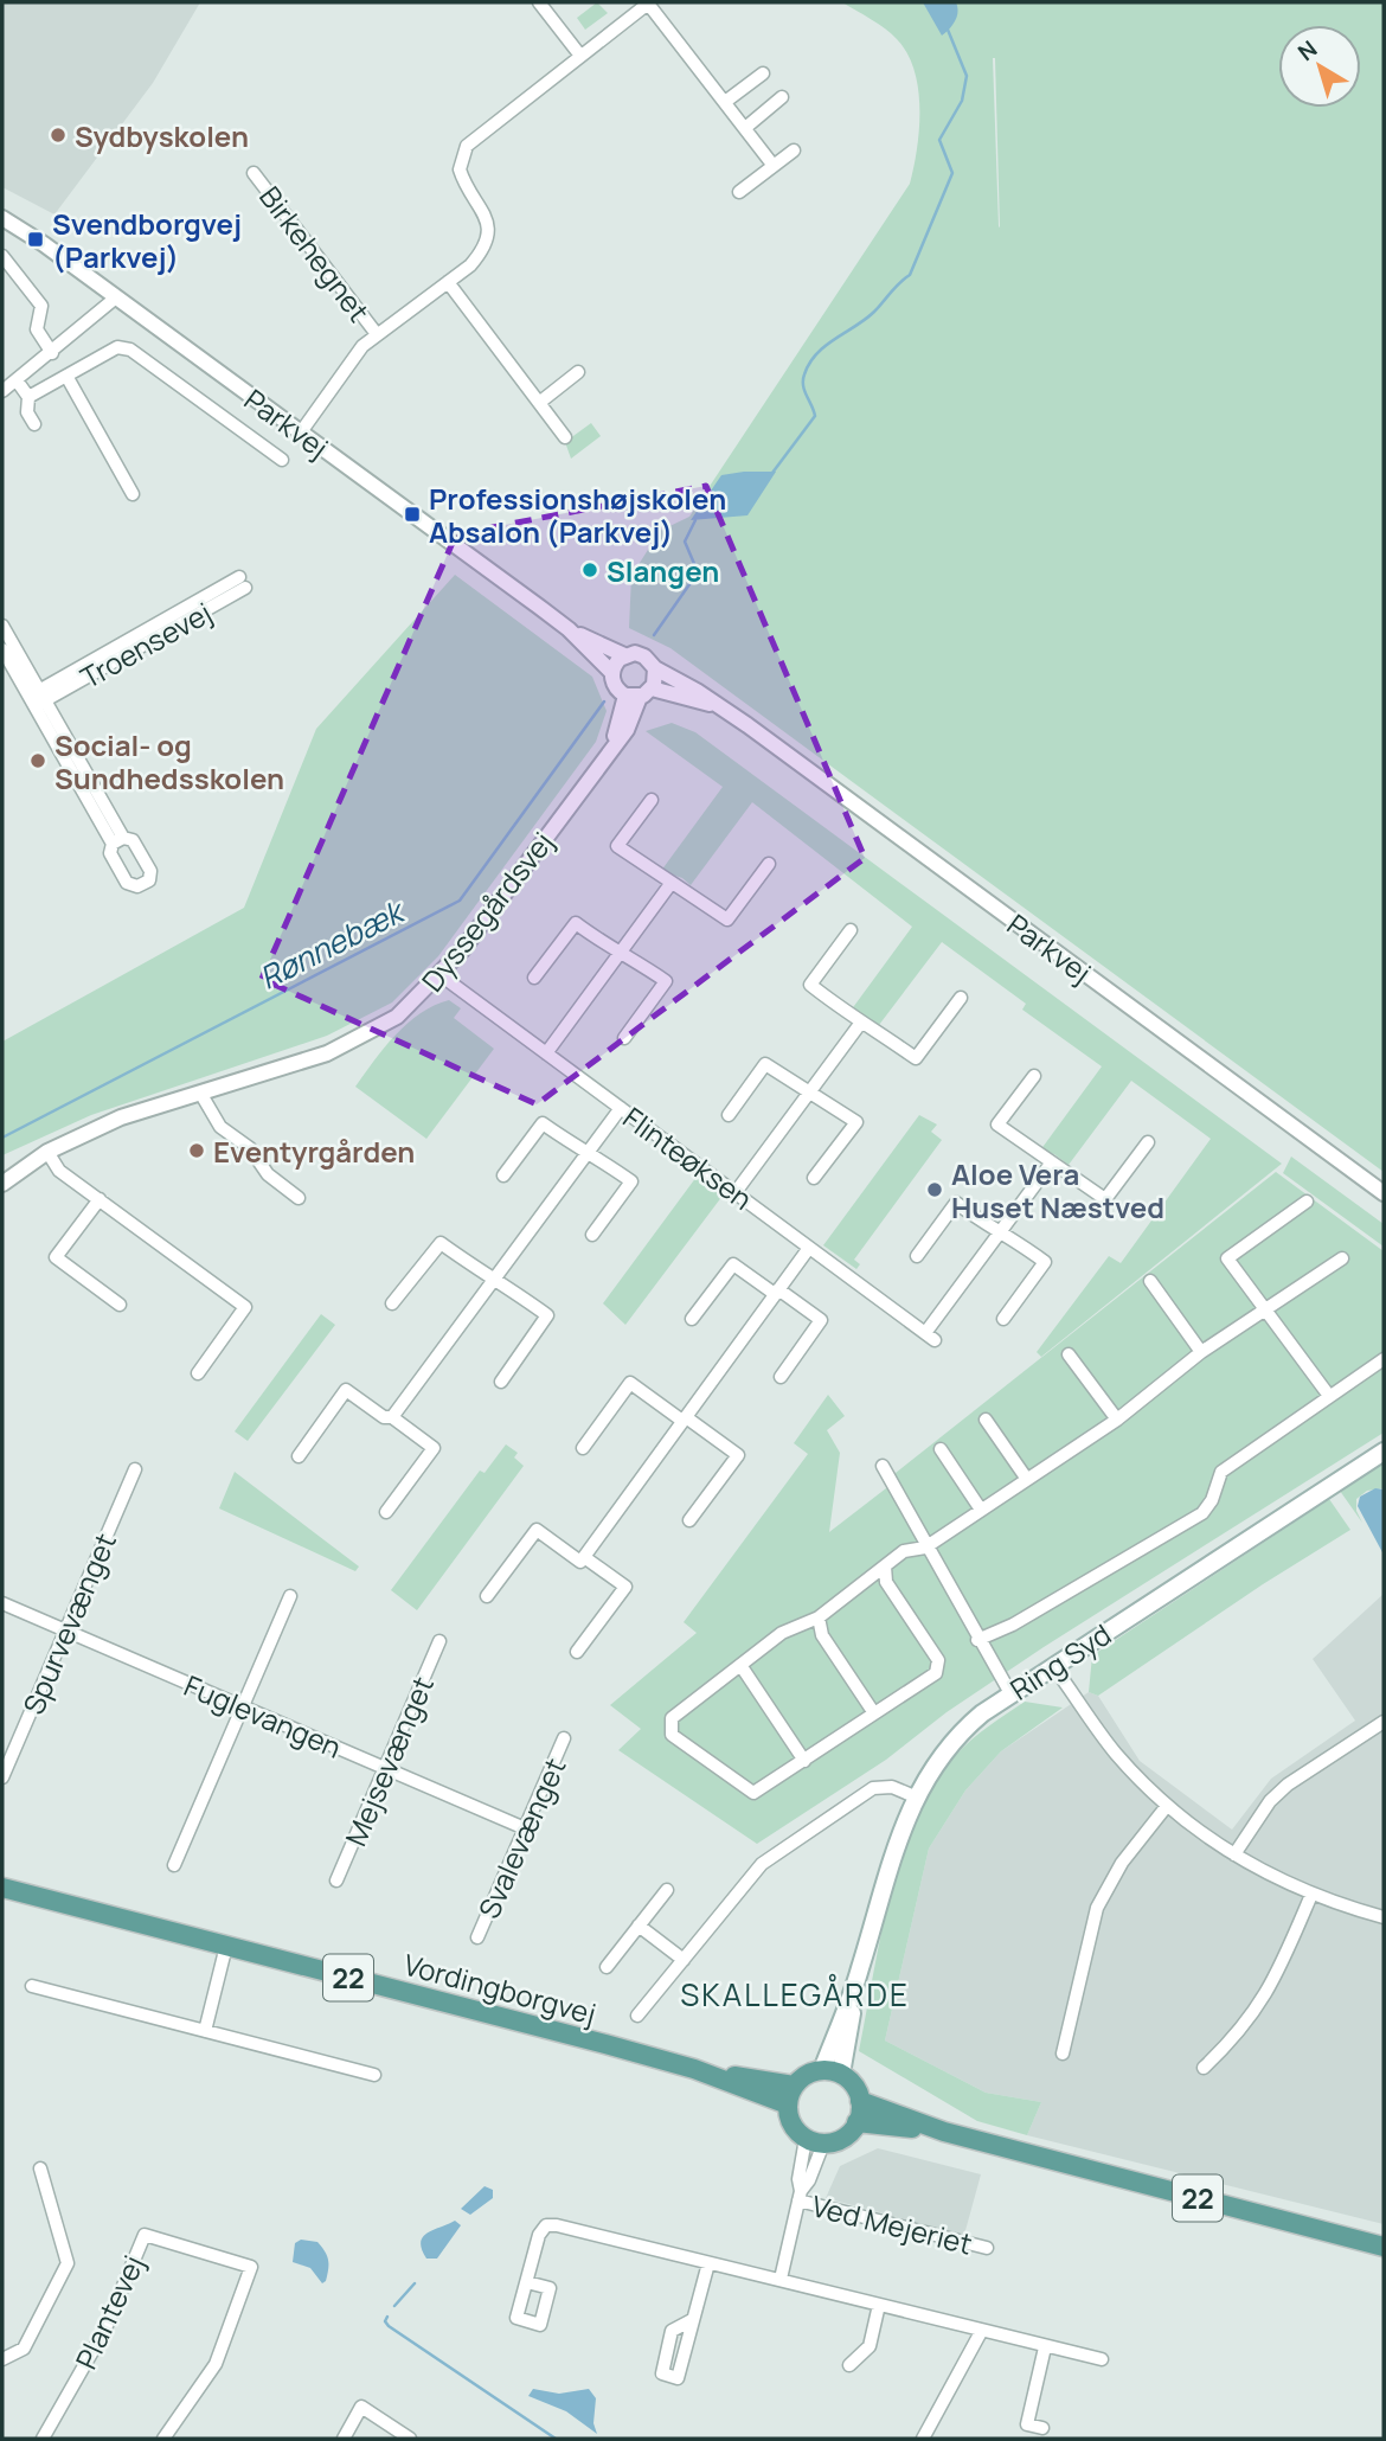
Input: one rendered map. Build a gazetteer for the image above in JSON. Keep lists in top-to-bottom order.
{
  "streets": {
    "main road": ["Ring Syd", "22", "Vordingborgvej"],
    "street": [
      "Birkehegnet",
      "Parkvej",
      "Troensevej",
      "Dyssegårdsvej",
      "Flinteøksen",
      "Spurvevænget",
      "Fuglevangen",
      "Mejsevænget",
      "Svalevænget",
      "Ved Mejeriet",
      "Plantevej"
    ]
  },
  "crossings": [
    ["Birkehegnet", "Parkvej"],
    ["Parkvej", "Dyssegårdsvej"],
    ["Dyssegårdsvej", "Flinteøksen"],
    ["Spurvevænget", "Fuglevangen"],
    ["Ring Syd", "22"],
    ["Ring Syd", "Vordingborgvej"],
    ["Fuglevangen", "Mejsevænget"],
    ["Fuglevangen", "Svalevænget"],
    ["22", "Vordingborgvej"]
  ],
  "districts": ["SKALLEGÅRDE"],
  "water": ["Rønnebæk"],
  "places": {
    "other": [
      "Sydbyskolen",
      "Slangen",
      "Social- og Sundhedsskolen",
      "Eventyrgården",
      "Aloe Vera Huset Næstved"
    ],
    "transit": ["Svendborgvej (Parkvej)", "Professionshøjskolen Absalon (Parkvej)"]
  },
  "north": "top left"
}
